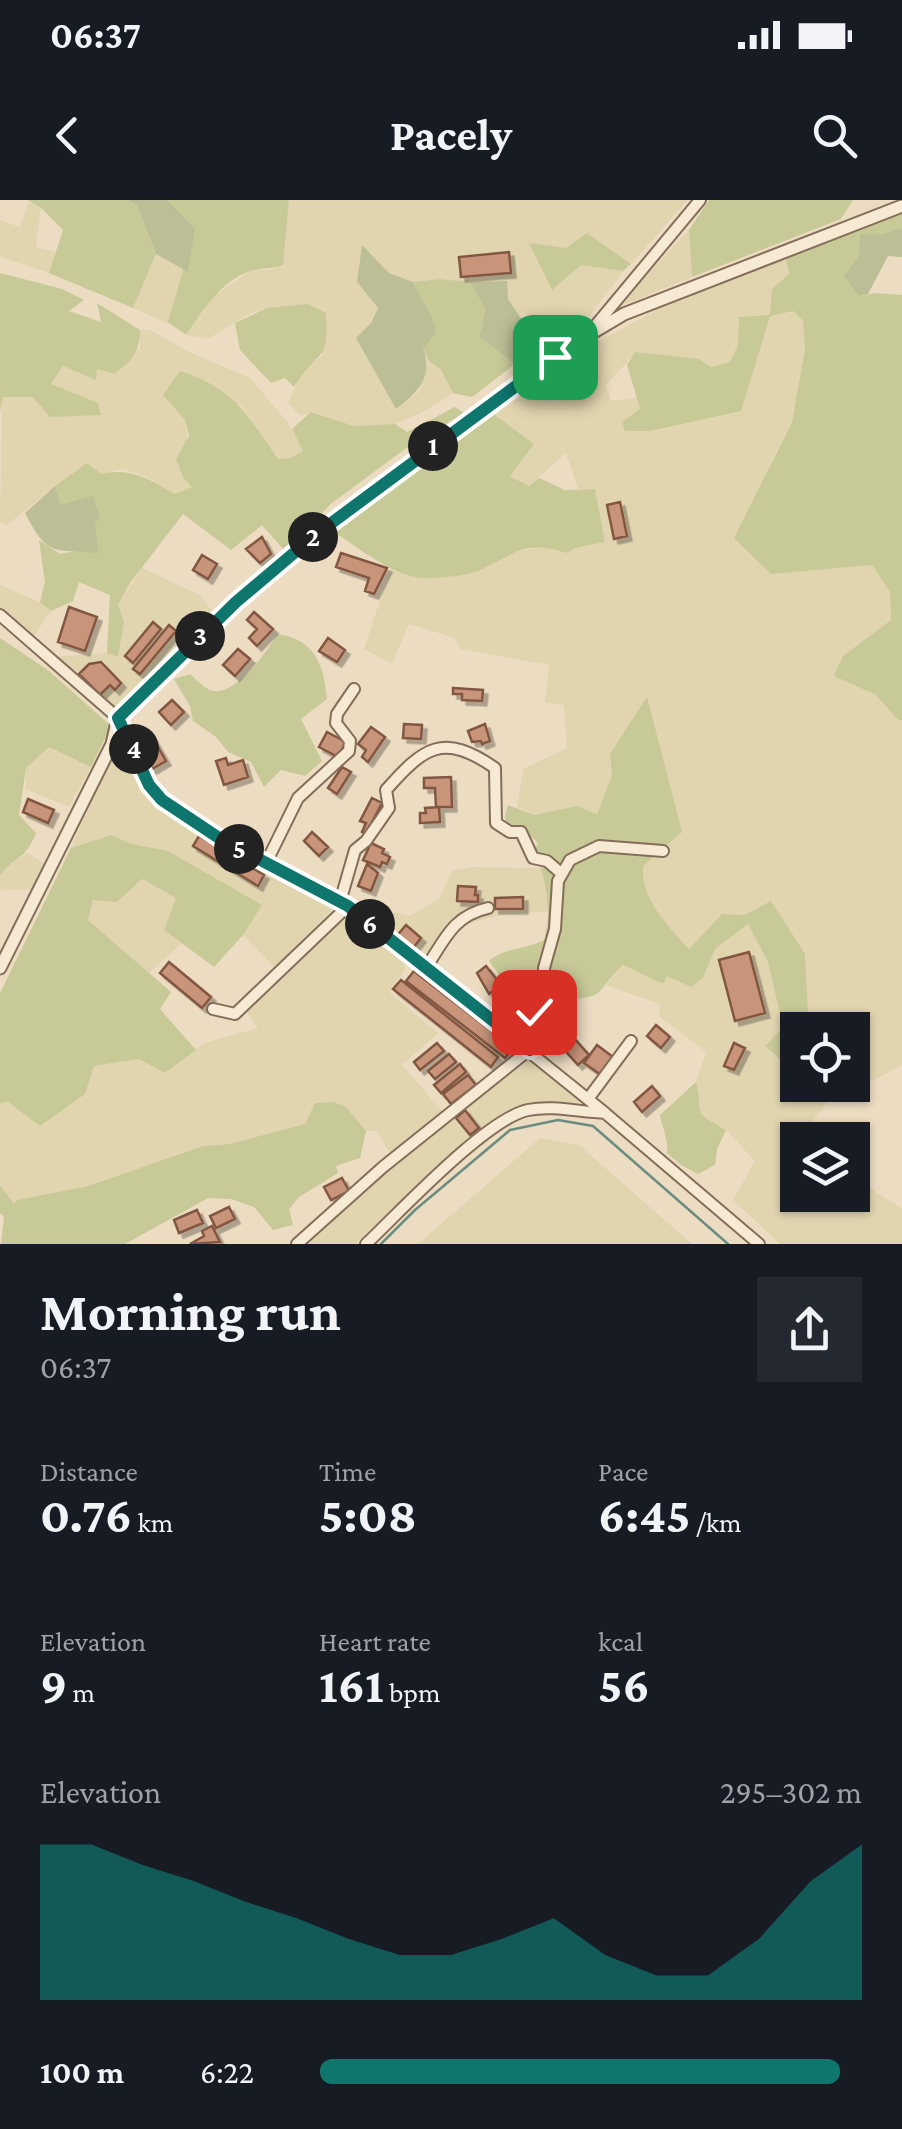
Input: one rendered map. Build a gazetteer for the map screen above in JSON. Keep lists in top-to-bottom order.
{
  "page": {
    "status": "06:37",
    "header": "Pacely",
    "pins": [
      "1",
      "2",
      "3",
      "4",
      "5",
      "6"
    ],
    "heading": ["Morning run", "06:37"],
    "stats": [
      ["Distance", "0.76 km"],
      ["Time", "5:08"],
      ["Pace", "6:45 /km"],
      ["Elevation", "9 m"],
      ["Heart rate", "161 bpm"],
      ["kcal", "56"]
    ],
    "chart": ["Elevation", "295–302 m"],
    "list": [
      {
        "name": "100 m",
        "note": "6:22"
      }
    ]
  }
}
